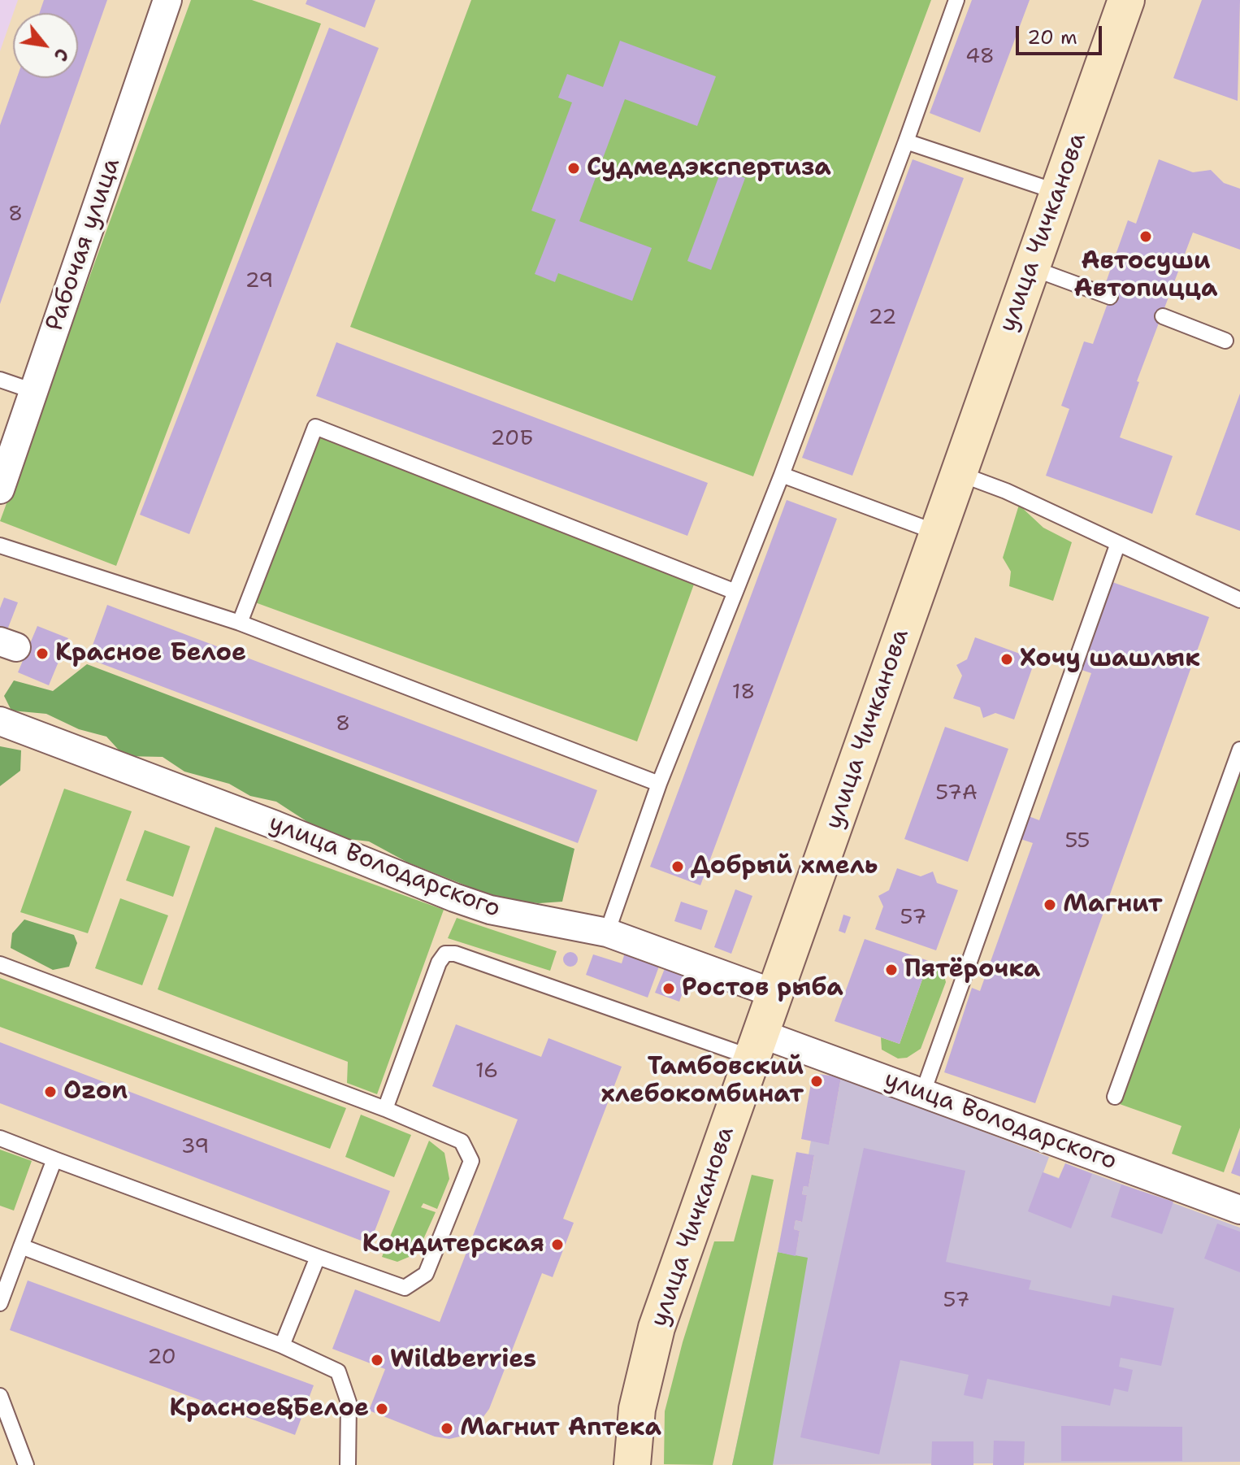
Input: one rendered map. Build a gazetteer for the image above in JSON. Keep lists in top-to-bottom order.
{
  "streets": {
    "main road": ["улица Чичканова"],
    "street": ["Рабочая улица", "улица Володарского"]
  },
  "crossings": [
    ["улица Чичканова", "улица Володарского"]
  ],
  "places": [
    "Судмедэкспертиза",
    "Автосуши Автопицца",
    "Красное Белое",
    "Хочу шашлык",
    "Добрый хмель",
    "Магнит",
    "Пятёрочка",
    "Ростов рыба",
    "Тамбовский хлебокомбинат",
    "Ozon",
    "Кондитерская",
    "Wildberries",
    "Красное&Белое",
    "Магнит Аптека"
  ],
  "house_numbers": [
    "48",
    "8",
    "29",
    "22",
    "20Б",
    "18",
    "8",
    "57А",
    "55",
    "57",
    "16",
    "39",
    "57",
    "20"
  ],
  "scale_bar": "20 m",
  "north": "bottom right"
}
